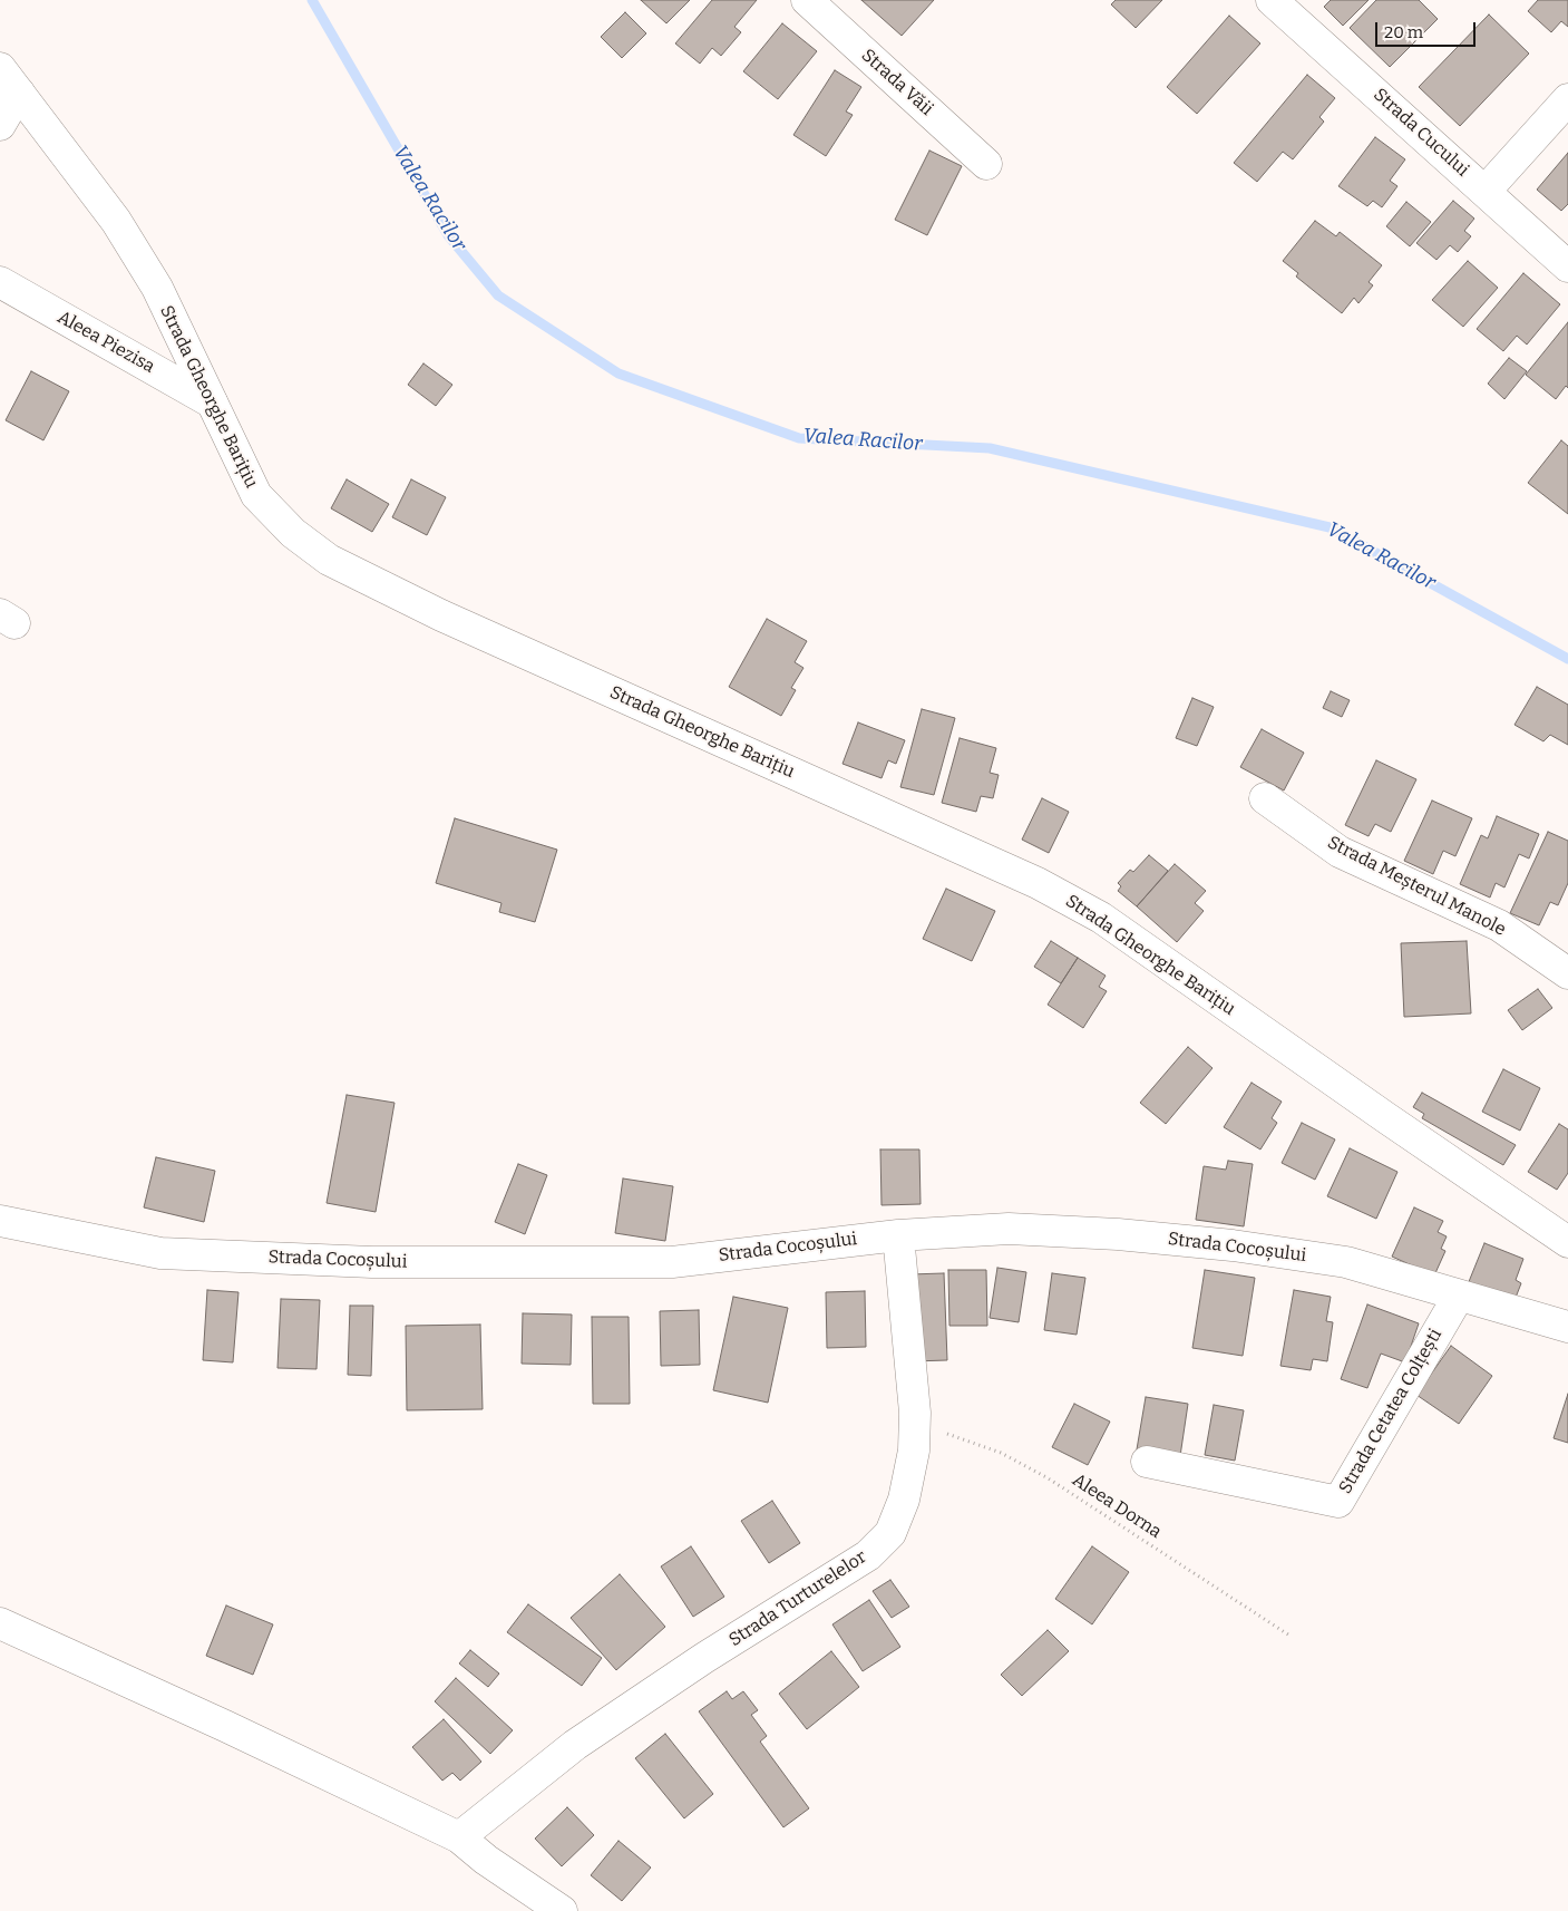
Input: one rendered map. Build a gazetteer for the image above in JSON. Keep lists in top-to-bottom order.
{
  "streets": {
    "street": [
      "Strada Văii",
      "Strada Cucului",
      "Aleea Piezisa",
      "Strada Gheorghe Barițiu",
      "Strada Meșterul Manole",
      "Strada Cocoșului",
      "Strada Cetatea Colțești",
      "Strada Turturelelor"
    ],
    "path": ["Aleea Dorna"]
  },
  "crossings": [
    ["Aleea Piezisa", "Strada Gheorghe Barițiu"],
    ["Strada Cocoșului", "Strada Cetatea Colțești"],
    ["Strada Cocoșului", "Strada Turturelelor"],
    ["Aleea Dorna", "Strada Turturelelor"]
  ],
  "water": ["Valea Racilor"],
  "scale_bar": "20 m"
}
